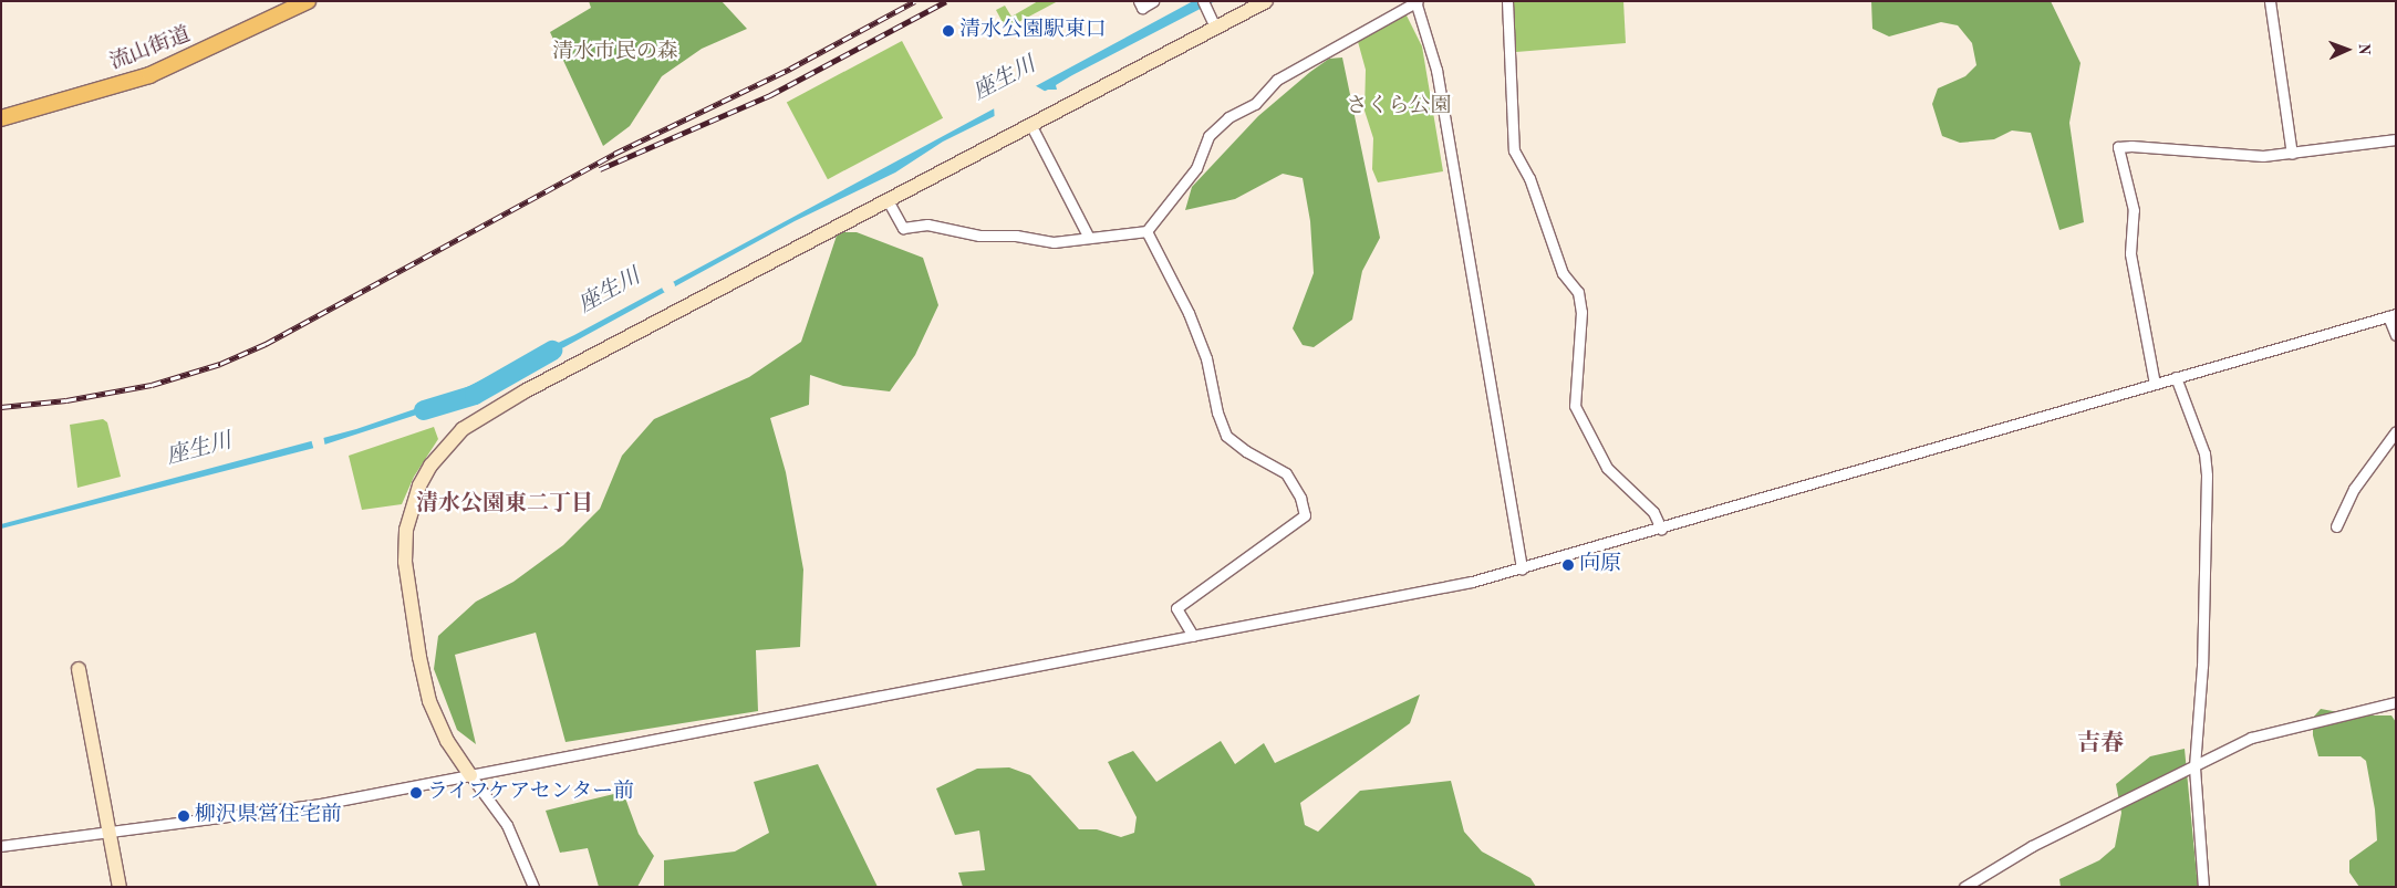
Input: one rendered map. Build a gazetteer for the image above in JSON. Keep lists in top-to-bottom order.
{
  "streets": {
    "main road": ["流山街道"]
  },
  "districts": ["清水公園東二丁目", "吉春"],
  "water": ["座生川"],
  "parks": ["清水市民の森", "さくら公園"],
  "places": [
    "清水公園駅東口",
    "向原",
    "ライフケアセンター前",
    "柳沢県営住宅前"
  ],
  "north": "right"
}
